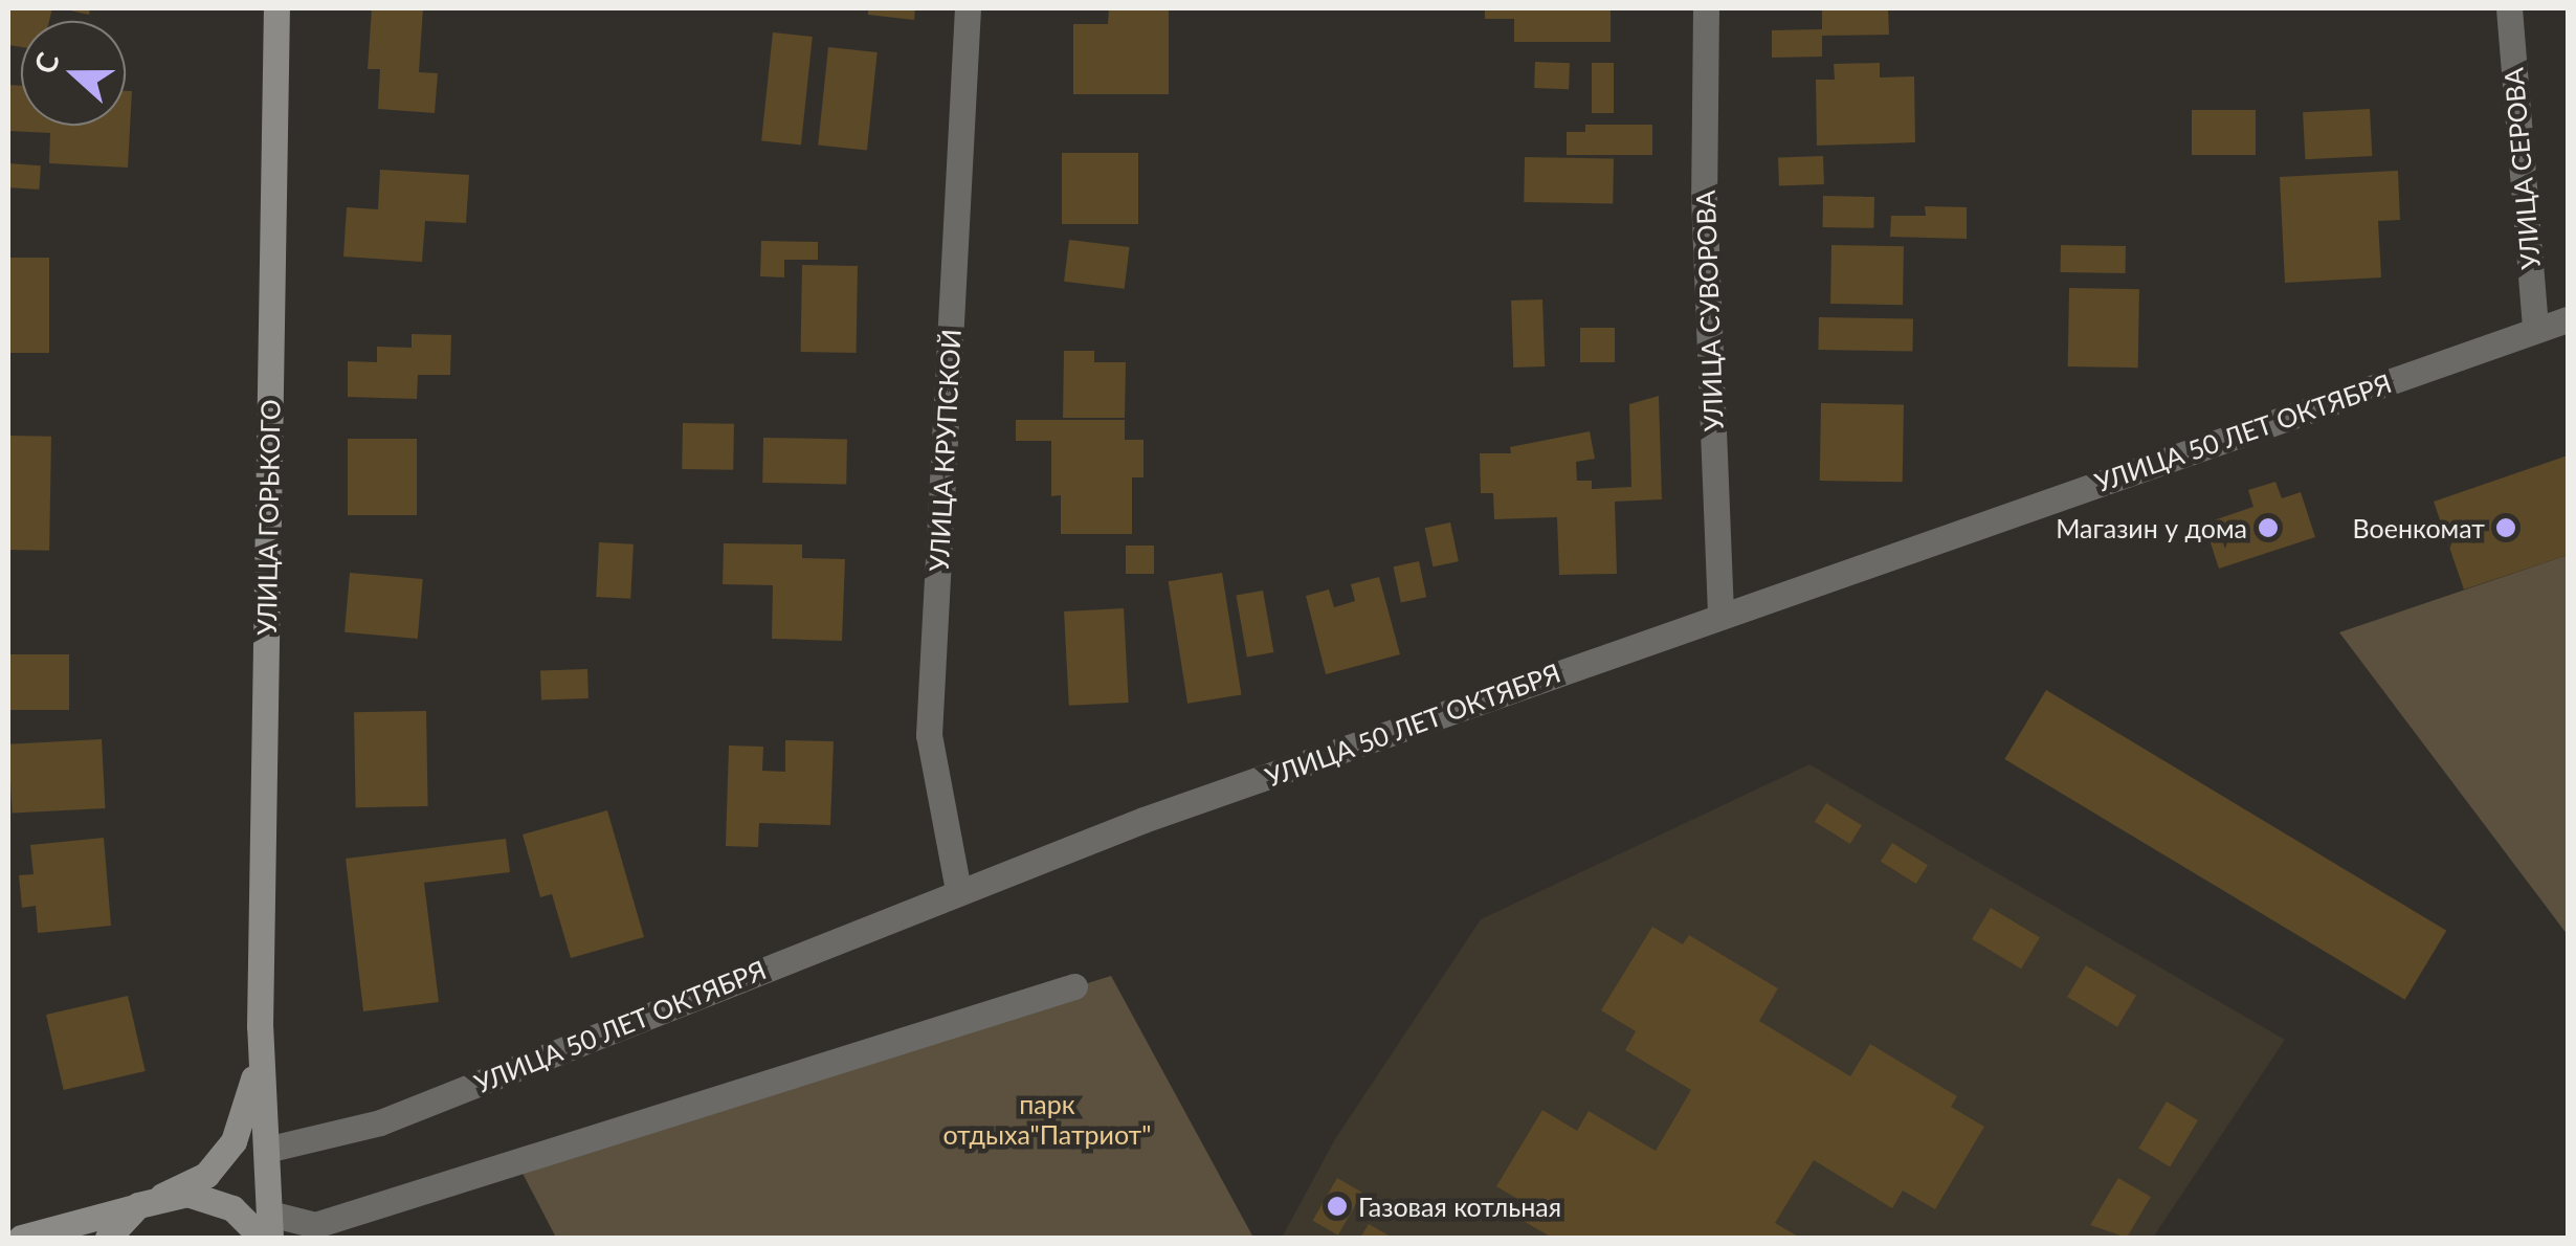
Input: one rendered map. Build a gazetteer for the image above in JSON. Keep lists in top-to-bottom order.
{
  "streets": {
    "main road": ["УЛИЦА ГОРЬКОГО"],
    "street": [
      "УЛИЦА СЕРОВА",
      "УЛИЦА СУВОРОВА",
      "УЛИЦА 50 ЛЕТ ОКТЯБРЯ",
      "УЛИЦА КРУПСКОЙ"
    ]
  },
  "crossings": [
    ["УЛИЦА СЕРОВА", "УЛИЦА 50 ЛЕТ ОКТЯБРЯ"],
    ["УЛИЦА СУВОРОВА", "УЛИЦА 50 ЛЕТ ОКТЯБРЯ"],
    ["УЛИЦА 50 ЛЕТ ОКТЯБРЯ", "УЛИЦА КРУПСКОЙ"],
    ["УЛИЦА 50 ЛЕТ ОКТЯБРЯ", "УЛИЦА ГОРЬКОГО"]
  ],
  "parks": ["парк отдыха\"Патриот\""],
  "places": ["Магазин у дома", "Военкомат", "Газовая котльная"],
  "north": "left"
}
